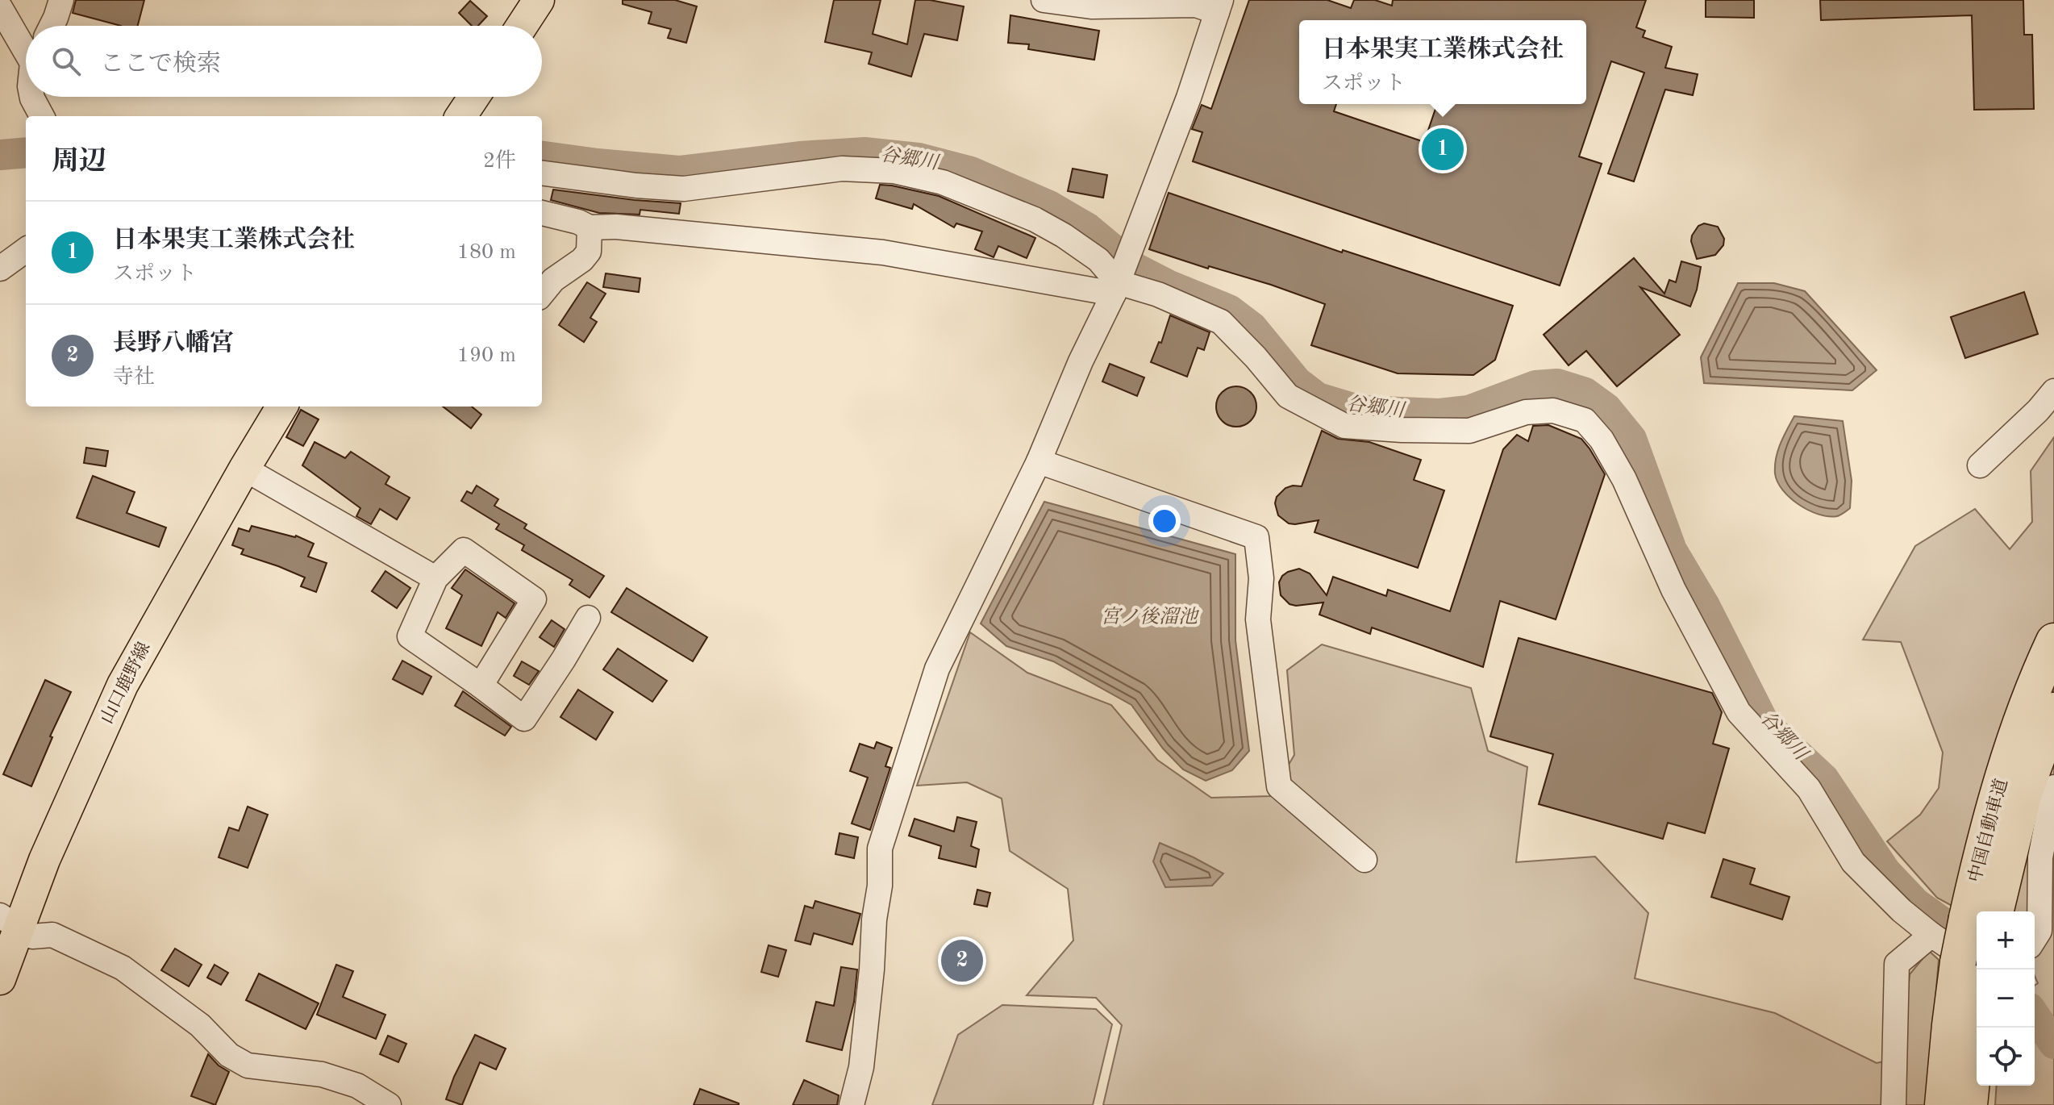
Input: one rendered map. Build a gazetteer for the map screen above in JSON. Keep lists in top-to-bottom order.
{
  "streets": {
    "highway": ["中国自動車道"],
    "main road": ["山口鹿野線"]
  },
  "water": ["谷郷川", "宮ノ後溜池"],
  "page": {
    "popup": ["日本果実工業株式会社", "スポット"],
    "search": "ここで検索",
    "heading": ["周辺", "2件"],
    "pins": ["1", "2"],
    "list": [
      {
        "mark": "1",
        "name": "日本果実工業株式会社",
        "note": "スポット",
        "value": "180 m"
      },
      {
        "mark": "2",
        "name": "長野八幡宮",
        "note": "寺社",
        "value": "190 m"
      }
    ],
    "map_buttons": ["+", "−"]
  }
}
